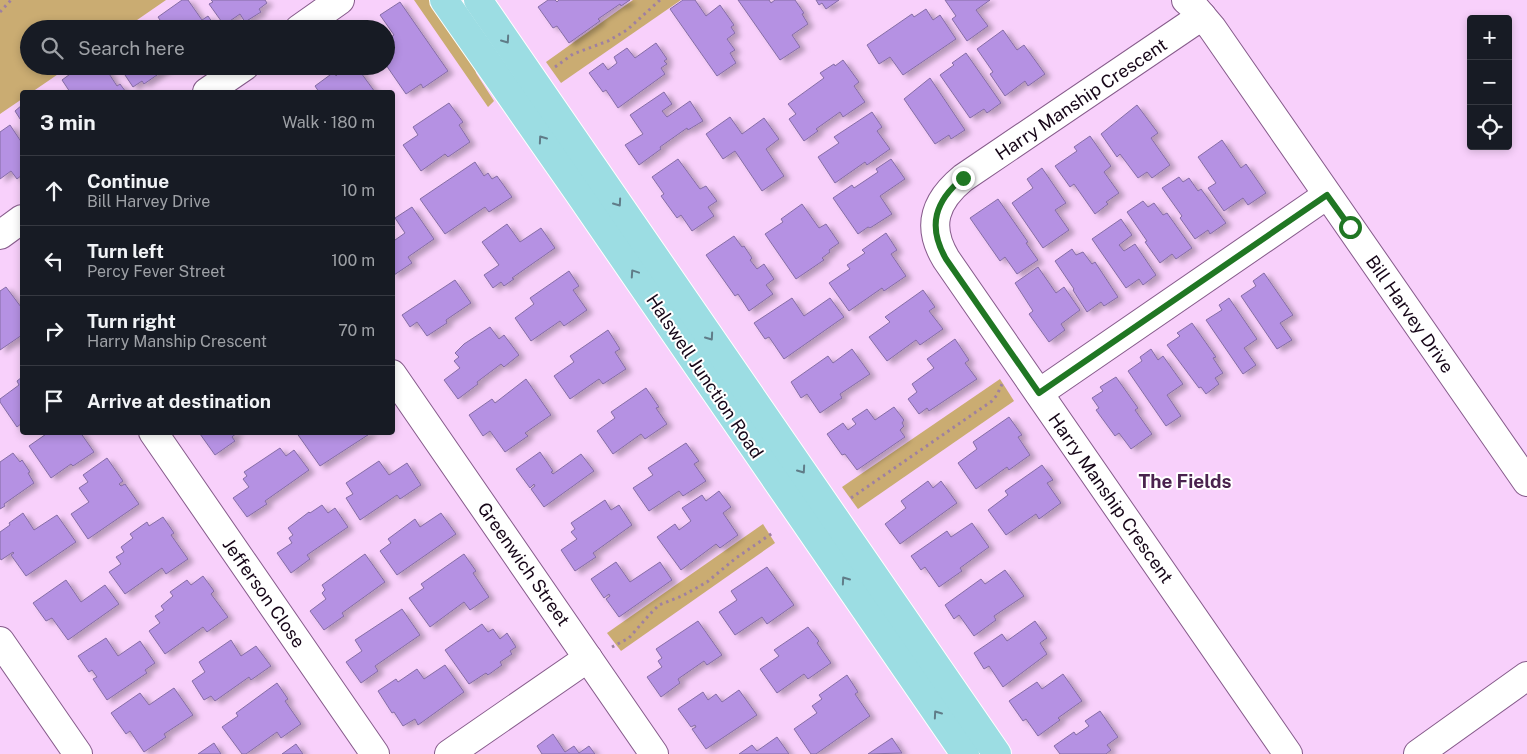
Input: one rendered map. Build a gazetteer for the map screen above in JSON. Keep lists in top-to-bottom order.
{
  "streets": {
    "main road": ["Halswell Junction Road"],
    "street": [
      "Harry Manship Crescent",
      "Bill Harvey Drive",
      "Greenwich Street",
      "Jefferson Close"
    ]
  },
  "crossings": [
    ["Harry Manship Crescent", "Bill Harvey Drive"]
  ],
  "districts": ["The Fields"],
  "page": {
    "map_buttons": ["+", "−"],
    "search": "Search here",
    "heading": ["3 min", "Walk · 180 m"],
    "list": [
      ["Continue", "Bill Harvey Drive", "10 m"],
      ["Turn left", "Percy Fever Street", "100 m"],
      ["Turn right", "Harry Manship Crescent", "70 m"],
      "Arrive at destination"
    ]
  }
}
